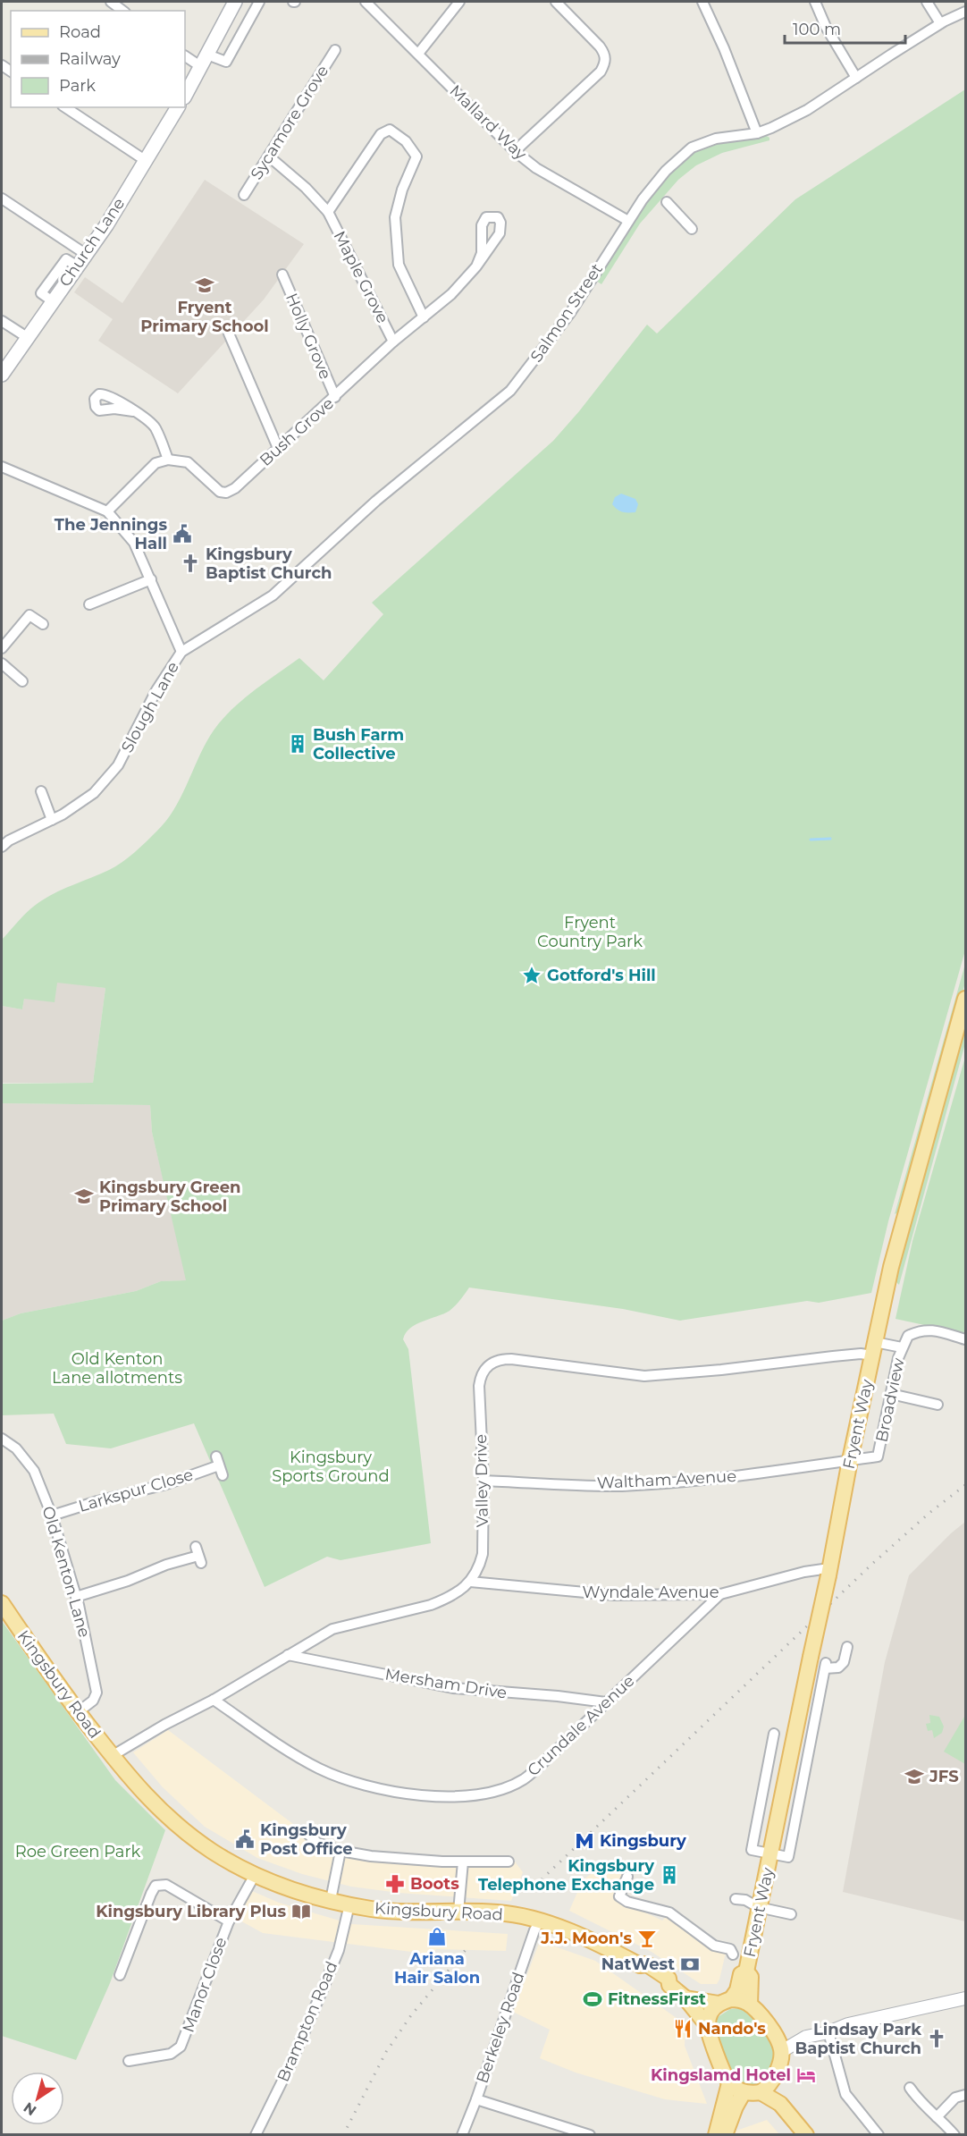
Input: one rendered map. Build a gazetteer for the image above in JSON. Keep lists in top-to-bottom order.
{
  "streets": {
    "main road": ["Church Lane", "Fryent Way", "Kingsbury Road"],
    "street": [
      "Sycamore Grove",
      "Mallard Way",
      "Maple Grove",
      "Salmon Street",
      "Holly Grove",
      "Bush Grove",
      "Slough Lane",
      "Broadview",
      "Waltham Avenue",
      "Valley Drive",
      "Larkspur Close",
      "Old Kenton Lane",
      "Wyndale Avenue",
      "Mersham Drive",
      "Crundale Avenue",
      "Manor Close",
      "Brampton Road",
      "Berkeley Road"
    ]
  },
  "crossings": [
    ["Sycamore Grove", "Maple Grove"],
    ["Mallard Way", "Salmon Street"],
    ["Maple Grove", "Bush Grove"],
    ["Salmon Street", "Slough Lane"],
    ["Holly Grove", "Bush Grove"],
    ["Broadview", "Fryent Way"],
    ["Broadview", "Waltham Avenue"],
    ["Broadview", "Valley Drive"],
    ["Fryent Way", "Waltham Avenue"],
    ["Fryent Way", "Valley Drive"],
    ["Fryent Way", "Wyndale Avenue"],
    ["Fryent Way", "Kingsbury Road"],
    ["Waltham Avenue", "Valley Drive"],
    ["Valley Drive", "Wyndale Avenue"],
    ["Valley Drive", "Mersham Drive"],
    ["Valley Drive", "Kingsbury Road"],
    ["Valley Drive", "Crundale Avenue"],
    ["Larkspur Close", "Old Kenton Lane"],
    ["Old Kenton Lane", "Kingsbury Road"],
    ["Wyndale Avenue", "Crundale Avenue"],
    ["Mersham Drive", "Crundale Avenue"],
    ["Kingsbury Road", "Manor Close"],
    ["Kingsbury Road", "Brampton Road"],
    ["Kingsbury Road", "Berkeley Road"]
  ],
  "parks": [
    "Fryent Country Park",
    "Old Kenton Lane allotments",
    "Kingsbury Sports Ground",
    "Roe Green Park"
  ],
  "places": {
    "school or university": ["Fryent Primary School", "Kingsbury Green Primary School", "JFS"],
    "public building": ["The Jennings Hall", "Kingsbury Post Office"],
    "church": ["Kingsbury Baptist Church", "Lindsay Park Baptist Church"],
    "building": ["Bush Farm Collective", "Kingsbury Telephone Exchange"],
    "place": ["Gotford's Hill"],
    "metro station": ["Kingsbury"],
    "pharmacy": ["Boots"],
    "library": ["Kingsbury Library Plus"],
    "shop": ["Ariana Hair Salon"],
    "bar": ["J.J. Moon's"],
    "bank": ["NatWest"],
    "sports": ["FitnessFirst"],
    "restaurant": ["Nando's"],
    "hotel": ["Kingslamd Hotel"]
  },
  "legend": ["Road", "Railway", "Park"],
  "scale_bar": "100 m",
  "north": "bottom left"
}
